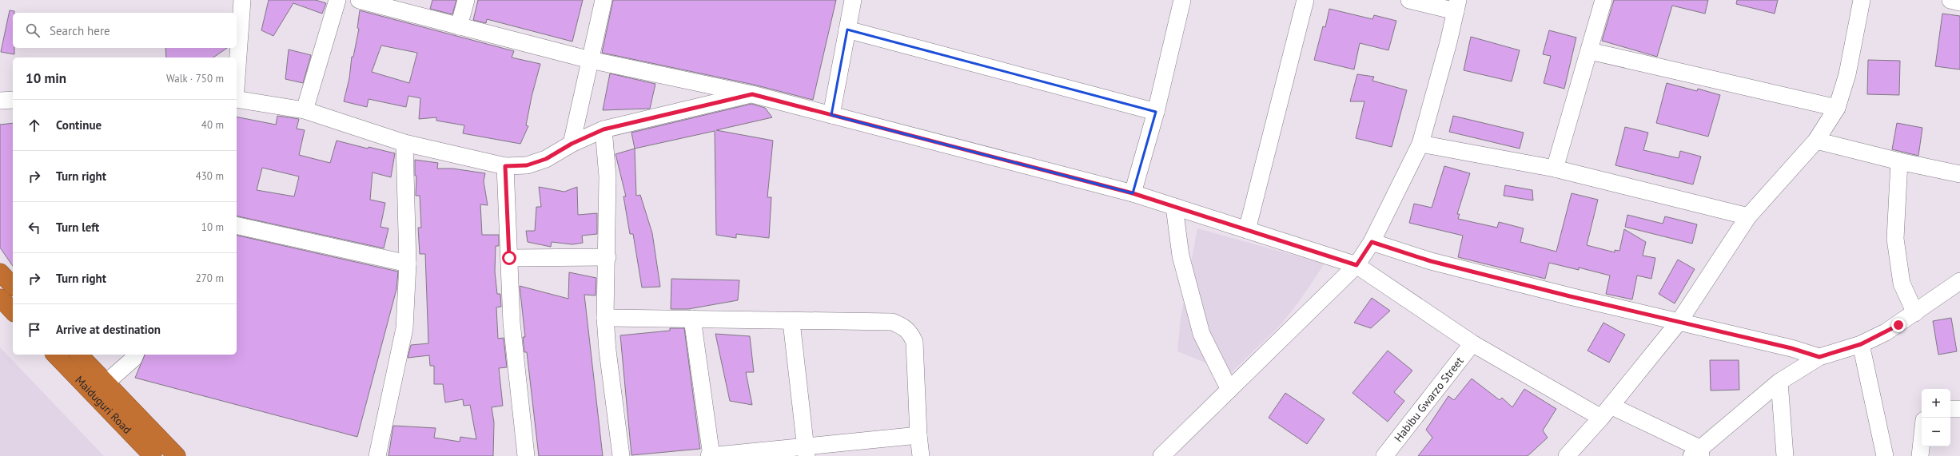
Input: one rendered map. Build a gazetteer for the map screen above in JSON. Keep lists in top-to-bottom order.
{
  "streets": {
    "highway": ["Maiduguri Road"],
    "street": ["Habibu Gwarzo Street"]
  },
  "page": {
    "search": "Search here",
    "heading": ["10 min", "Walk · 750 m"],
    "list": [
      ["Continue", "40 m"],
      ["Turn right", "430 m"],
      ["Turn left", "10 m"],
      ["Turn right", "270 m"],
      "Arrive at destination"
    ],
    "map_buttons": ["+", "−"]
  }
}
